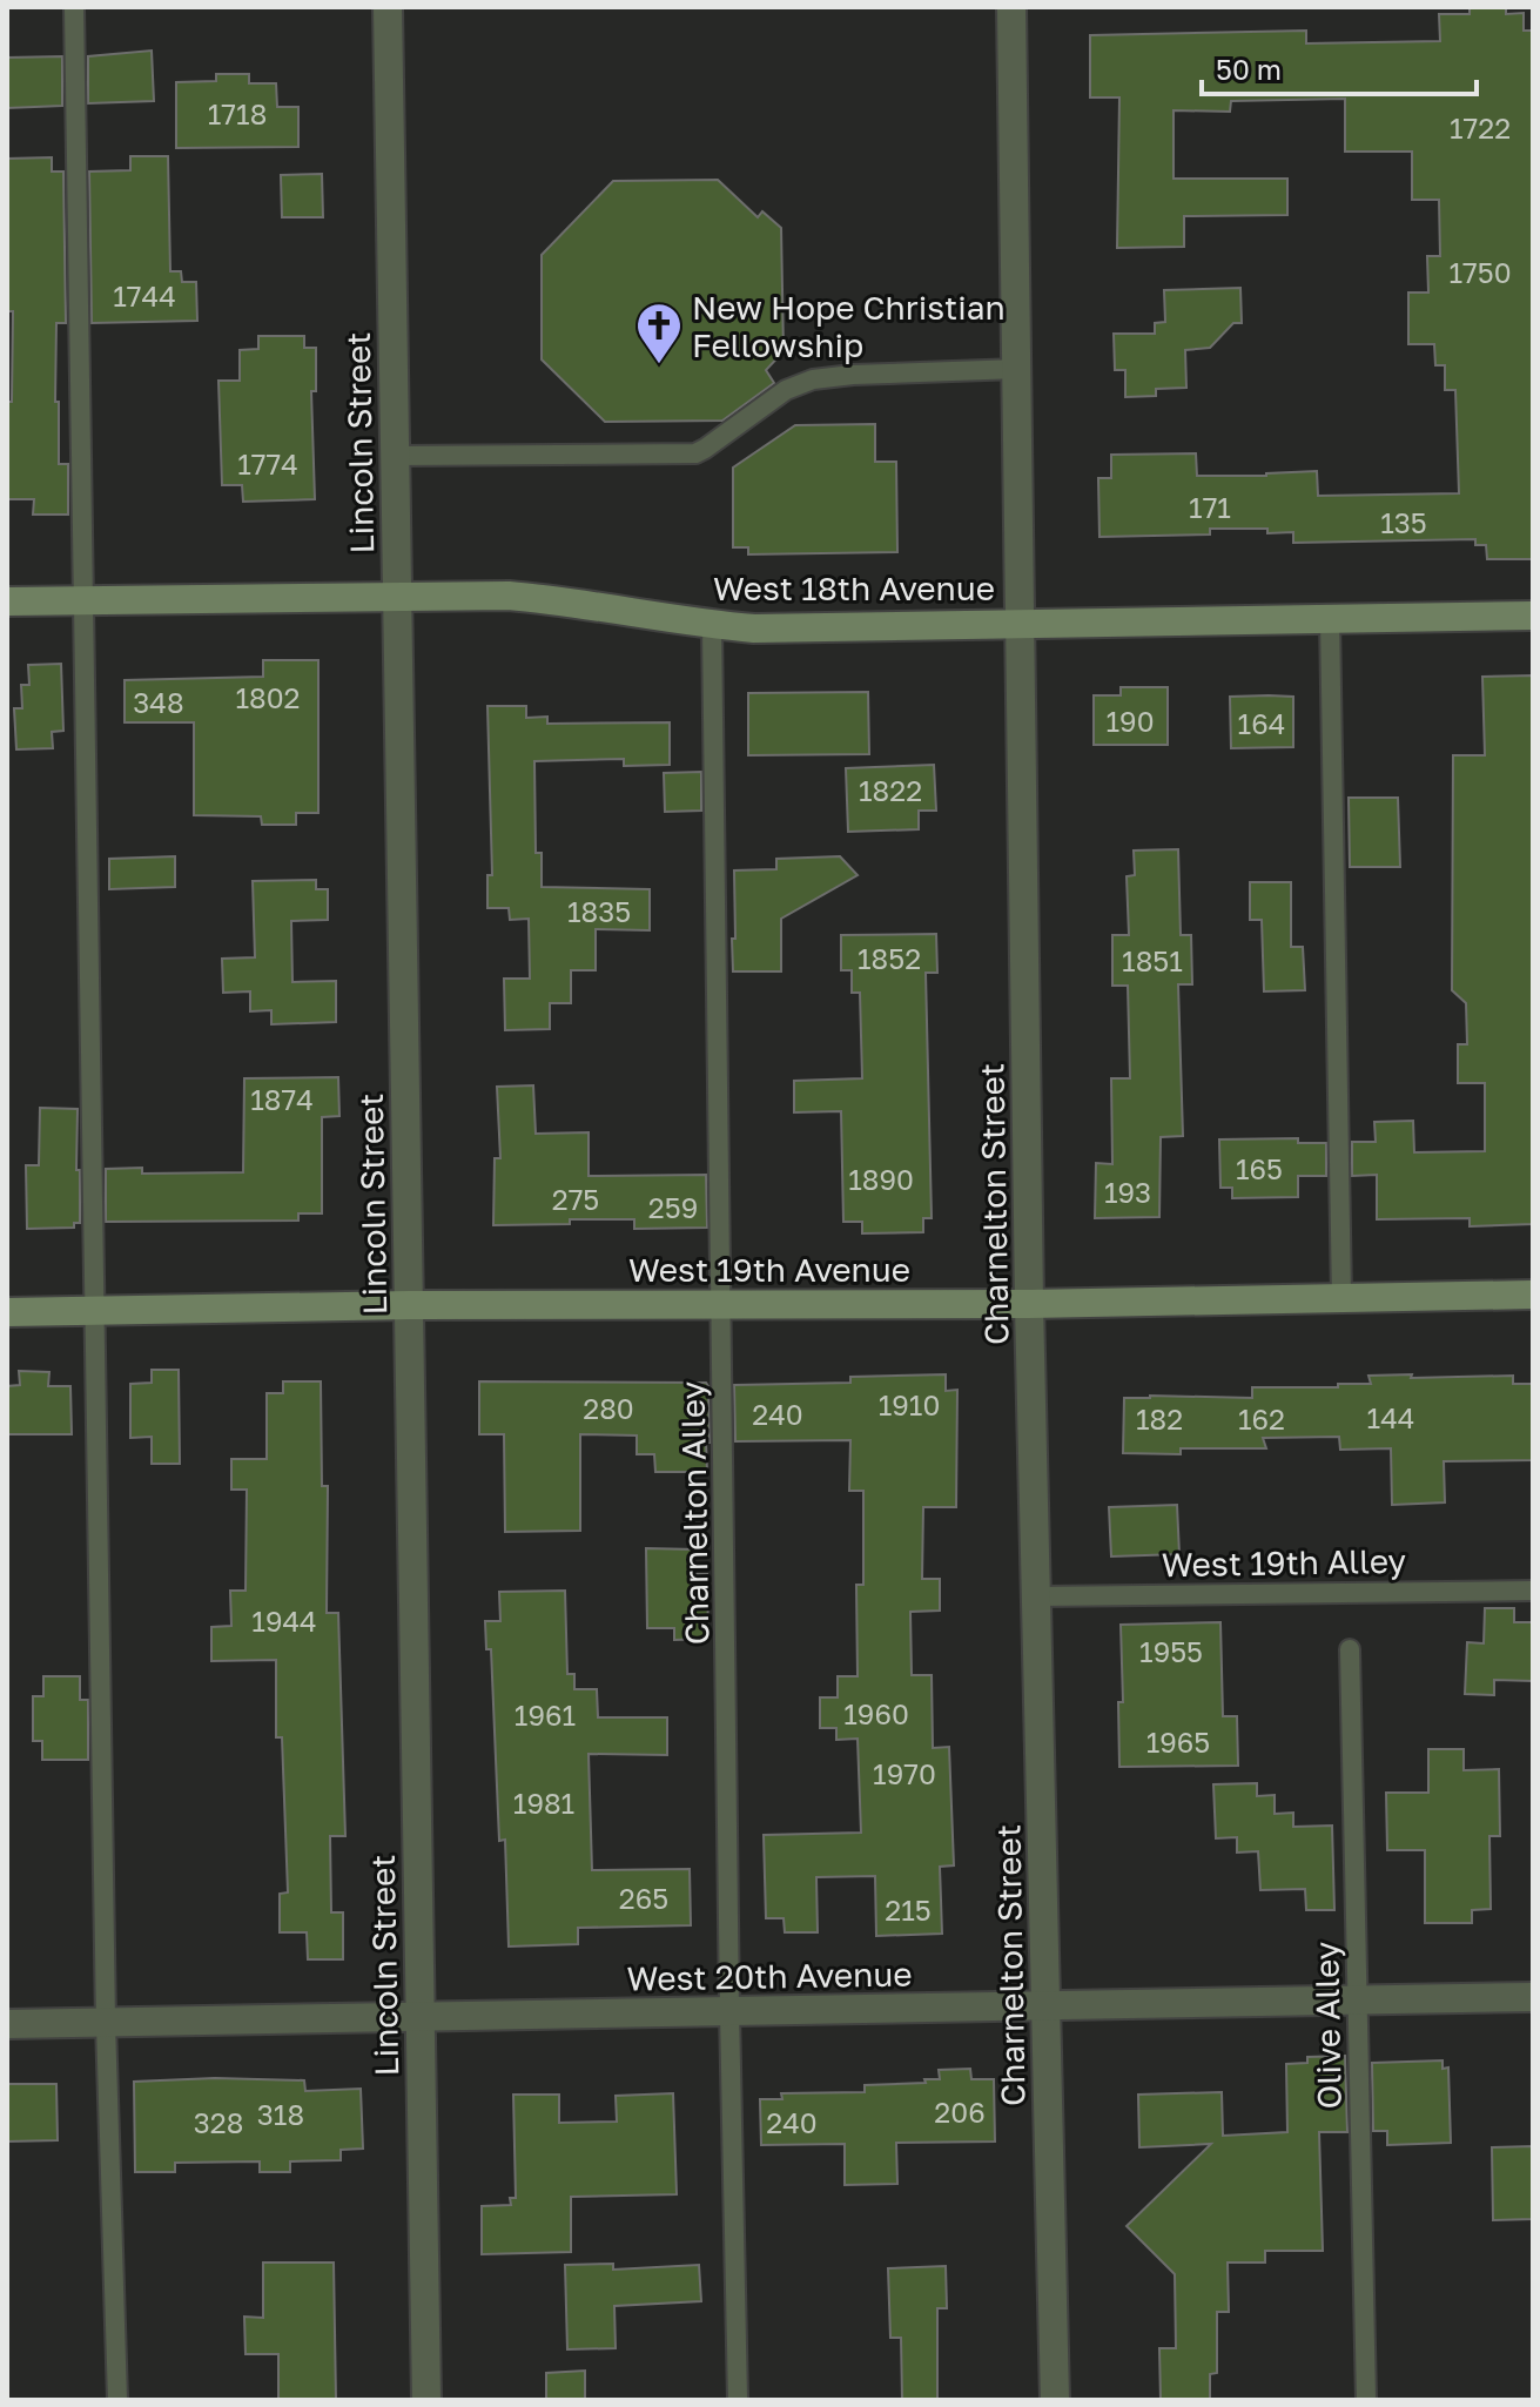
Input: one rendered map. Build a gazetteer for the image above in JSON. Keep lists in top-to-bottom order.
{
  "streets": {
    "street": [
      "Lincoln Street",
      "West 18th Avenue",
      "Charnelton Street",
      "West 19th Avenue",
      "West 20th Avenue"
    ],
    "lane": ["Charnelton Alley", "West 19th Alley", "Olive Alley"]
  },
  "crossings": [
    ["Lincoln Street", "West 18th Avenue"],
    ["Lincoln Street", "West 19th Avenue"],
    ["Lincoln Street", "West 20th Avenue"],
    ["West 18th Avenue", "Charnelton Street"],
    ["West 18th Avenue", "Charnelton Alley"],
    ["Charnelton Street", "West 19th Avenue"],
    ["Charnelton Street", "West 19th Alley"],
    ["Charnelton Street", "West 20th Avenue"],
    ["West 19th Avenue", "Charnelton Alley"],
    ["Charnelton Alley", "West 20th Avenue"],
    ["West 20th Avenue", "Olive Alley"]
  ],
  "places": {
    "church": ["New Hope Christian Fellowship"]
  },
  "house_numbers": [
    "1718",
    "1722",
    "1750",
    "1744",
    "1774",
    "171",
    "135",
    "1802",
    "348",
    "190",
    "164",
    "1822",
    "1835",
    "1852",
    "1851",
    "1874",
    "165",
    "1890",
    "193",
    "275",
    "259",
    "1910",
    "280",
    "240",
    "144",
    "182",
    "162",
    "1944",
    "1955",
    "1960",
    "1961",
    "1965",
    "1970",
    "1981",
    "265",
    "215",
    "206",
    "318",
    "328",
    "240"
  ],
  "scale_bar": "50 m"
}
